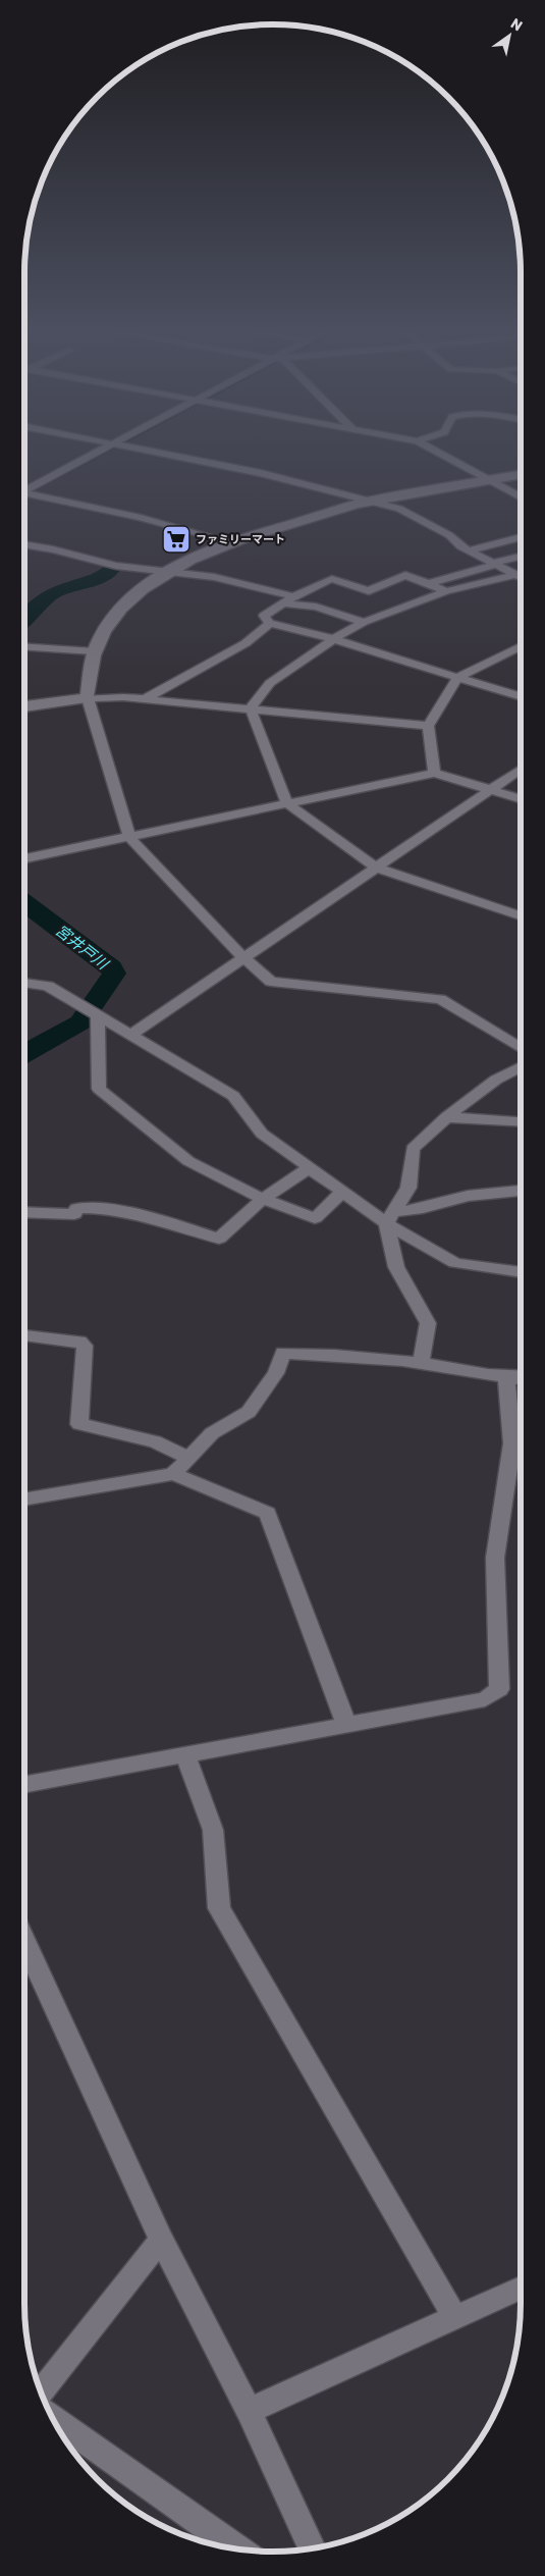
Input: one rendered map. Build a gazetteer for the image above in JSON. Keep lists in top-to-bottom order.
{
  "water": ["宮井戸川"],
  "places": {
    "supermarket": ["ファミリーマート"]
  },
  "north": "top right"
}
